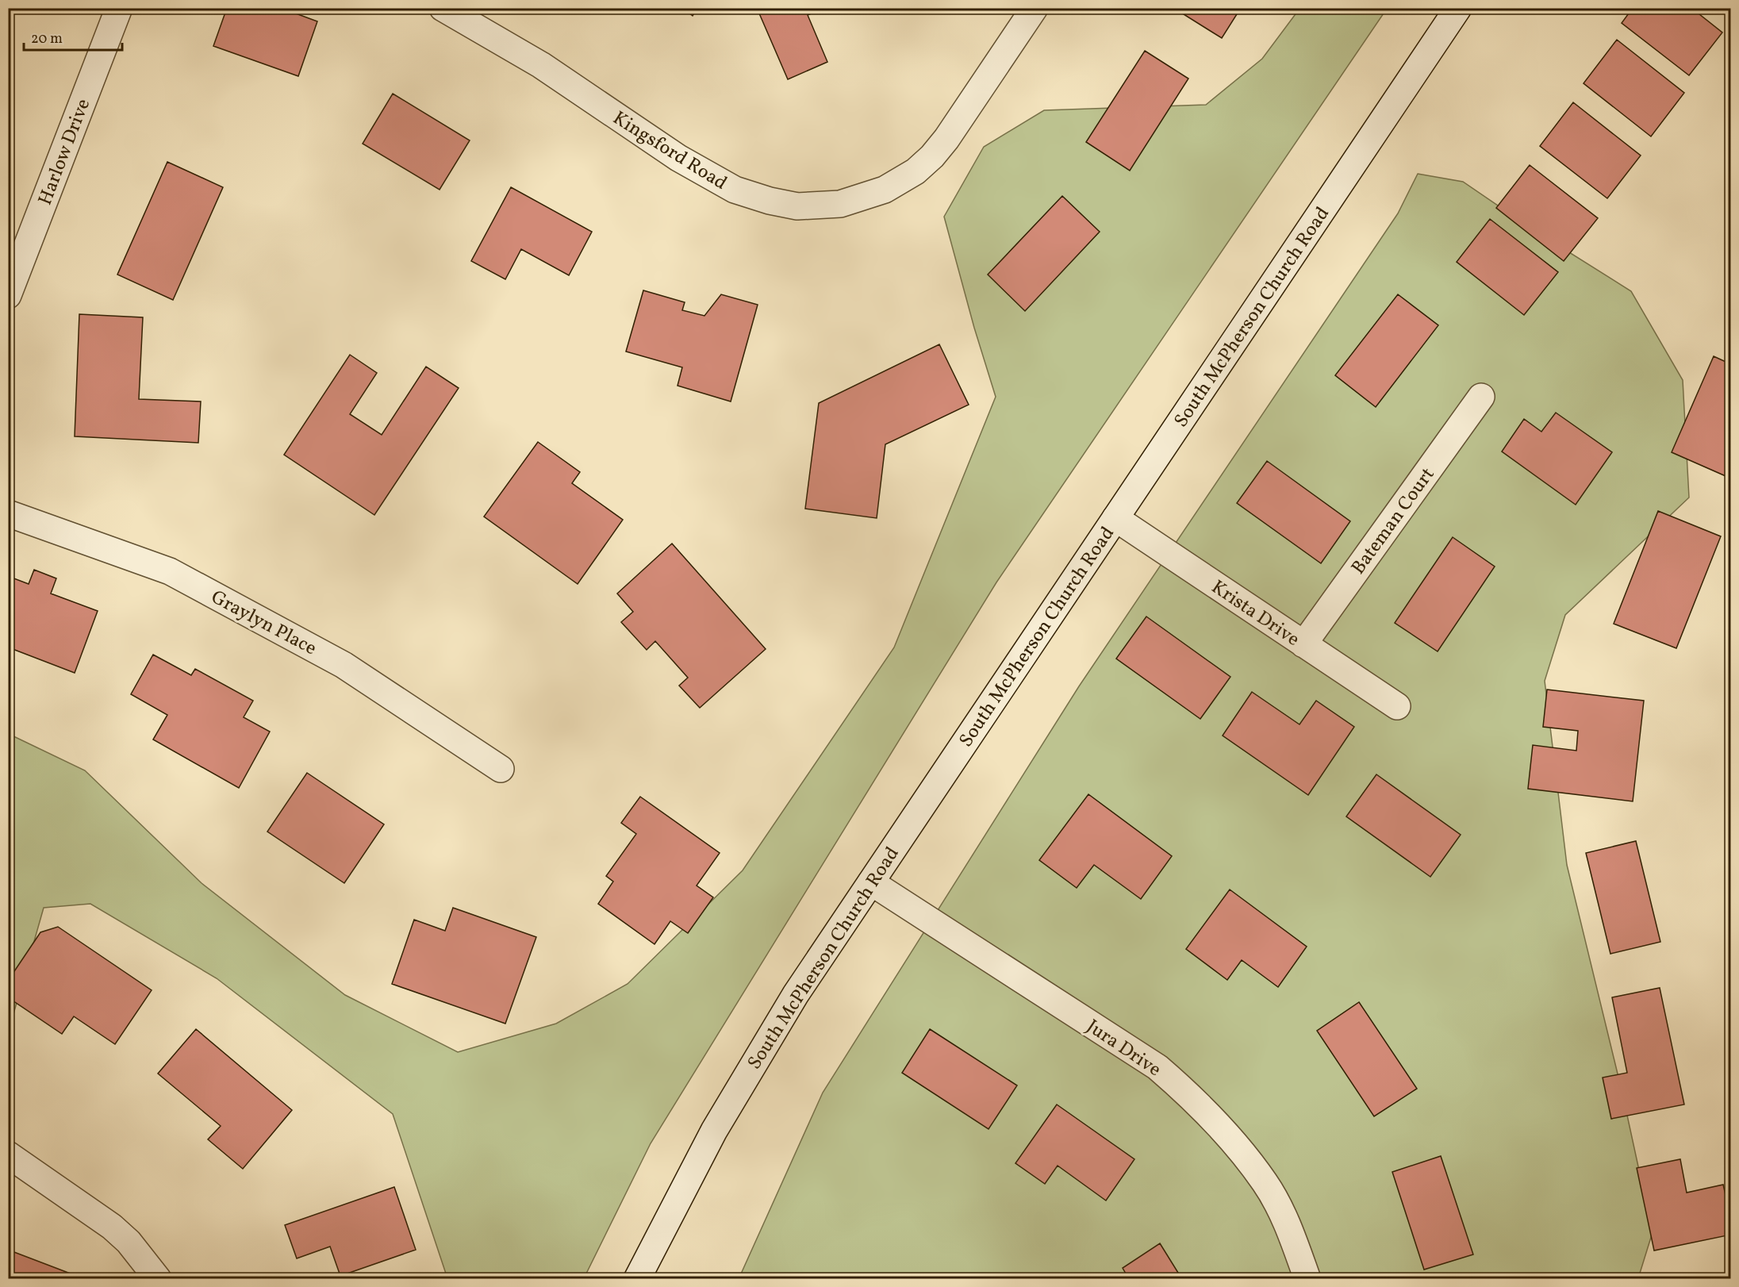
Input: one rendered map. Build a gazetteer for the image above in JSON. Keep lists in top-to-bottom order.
{
  "streets": {
    "street": [
      "Kingsford Road",
      "Harlow Drive",
      "South McPherson Church Road",
      "Bateman Court",
      "Krista Drive",
      "Graylyn Place",
      "Jura Drive"
    ]
  },
  "crossings": [
    ["South McPherson Church Road", "Krista Drive"],
    ["South McPherson Church Road", "Jura Drive"],
    ["Bateman Court", "Krista Drive"]
  ],
  "scale_bar": "20 m"
}
